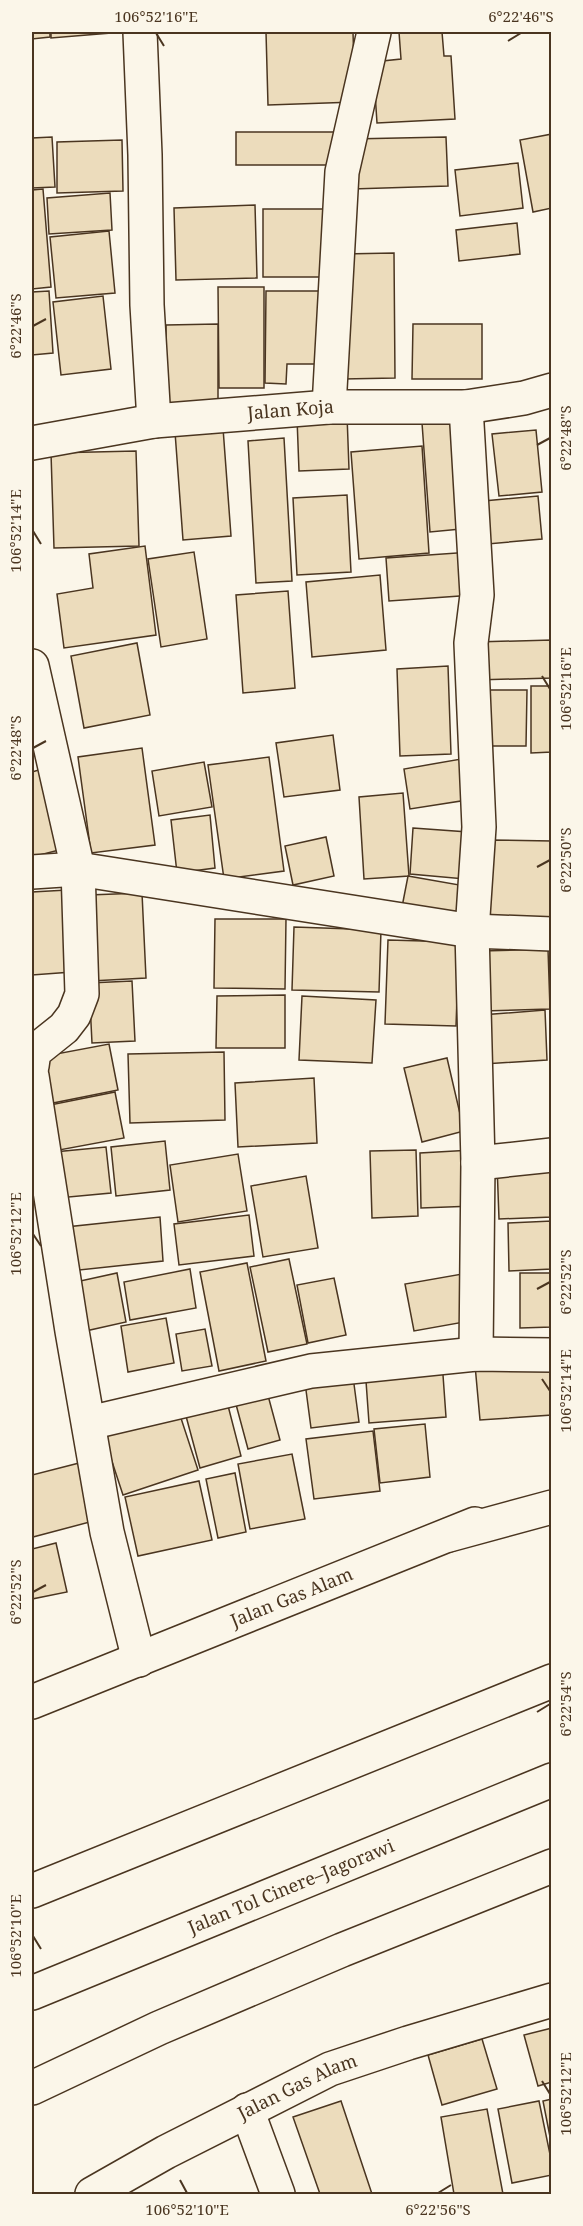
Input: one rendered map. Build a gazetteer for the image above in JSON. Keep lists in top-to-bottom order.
{
  "streets": {
    "main road": ["Jalan Koja", "Jalan Gas Alam", "Jalan Tol Cinere–Jagorawi"]
  },
  "coordinates": [
    "106°52'16\"E",
    "6°22'46\"S",
    "6°22'48\"S",
    "106°52'14\"E",
    "6°22'50\"S",
    "106°52'12\"E",
    "6°22'52\"S",
    "6°22'54\"S",
    "106°52'10\"E",
    "6°22'56\"S"
  ]
}
